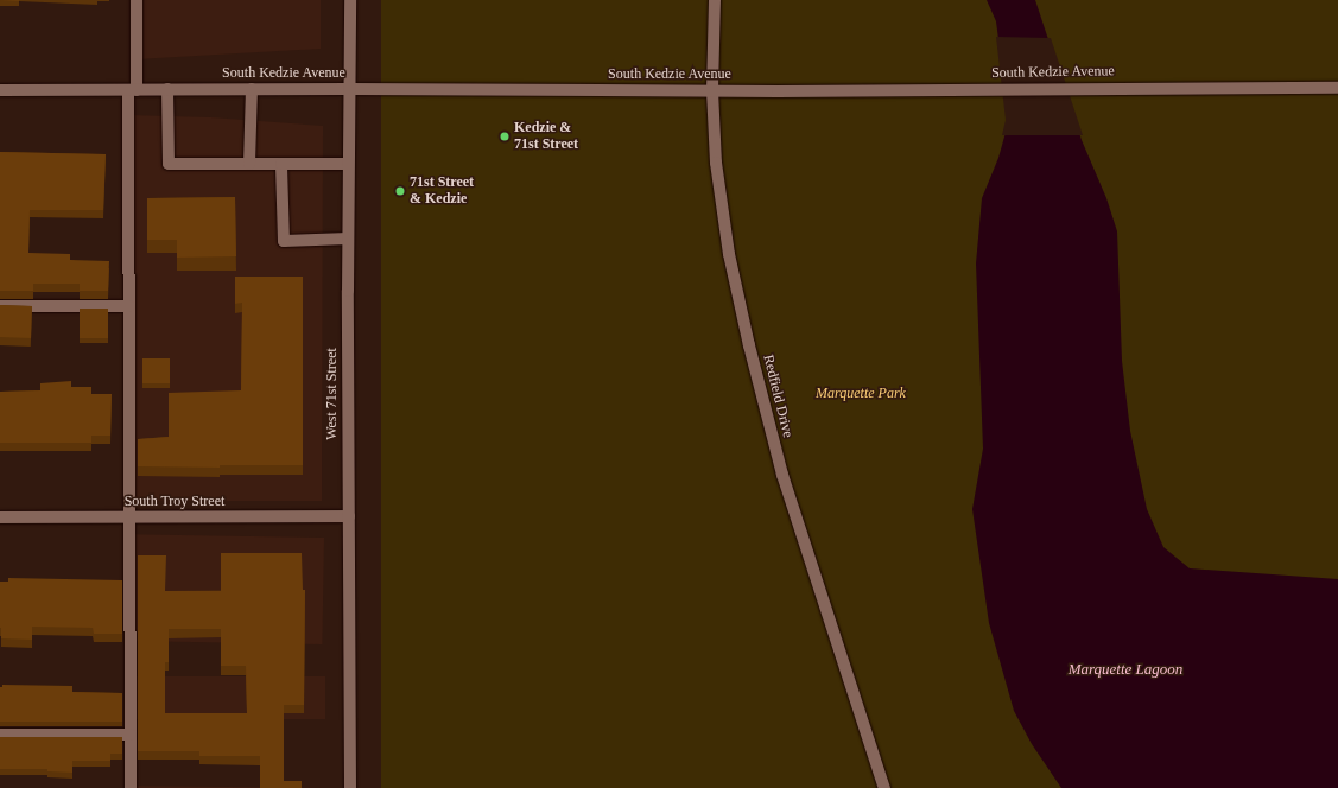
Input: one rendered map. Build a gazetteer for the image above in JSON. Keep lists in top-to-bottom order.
{
  "streets": {
    "main road": [
      "South Kedzie Avenue",
      "West 71st Street",
      "Redfield Drive",
      "South Troy Street"
    ]
  },
  "crossings": [
    ["South Kedzie Avenue", "West 71st Street"],
    ["South Kedzie Avenue", "Redfield Drive"],
    ["West 71st Street", "South Troy Street"]
  ],
  "water": ["Marquette Lagoon"],
  "parks": ["Marquette Park"],
  "places": ["Kedzie & 71st Street", "71st Street & Kedzie"]
}
